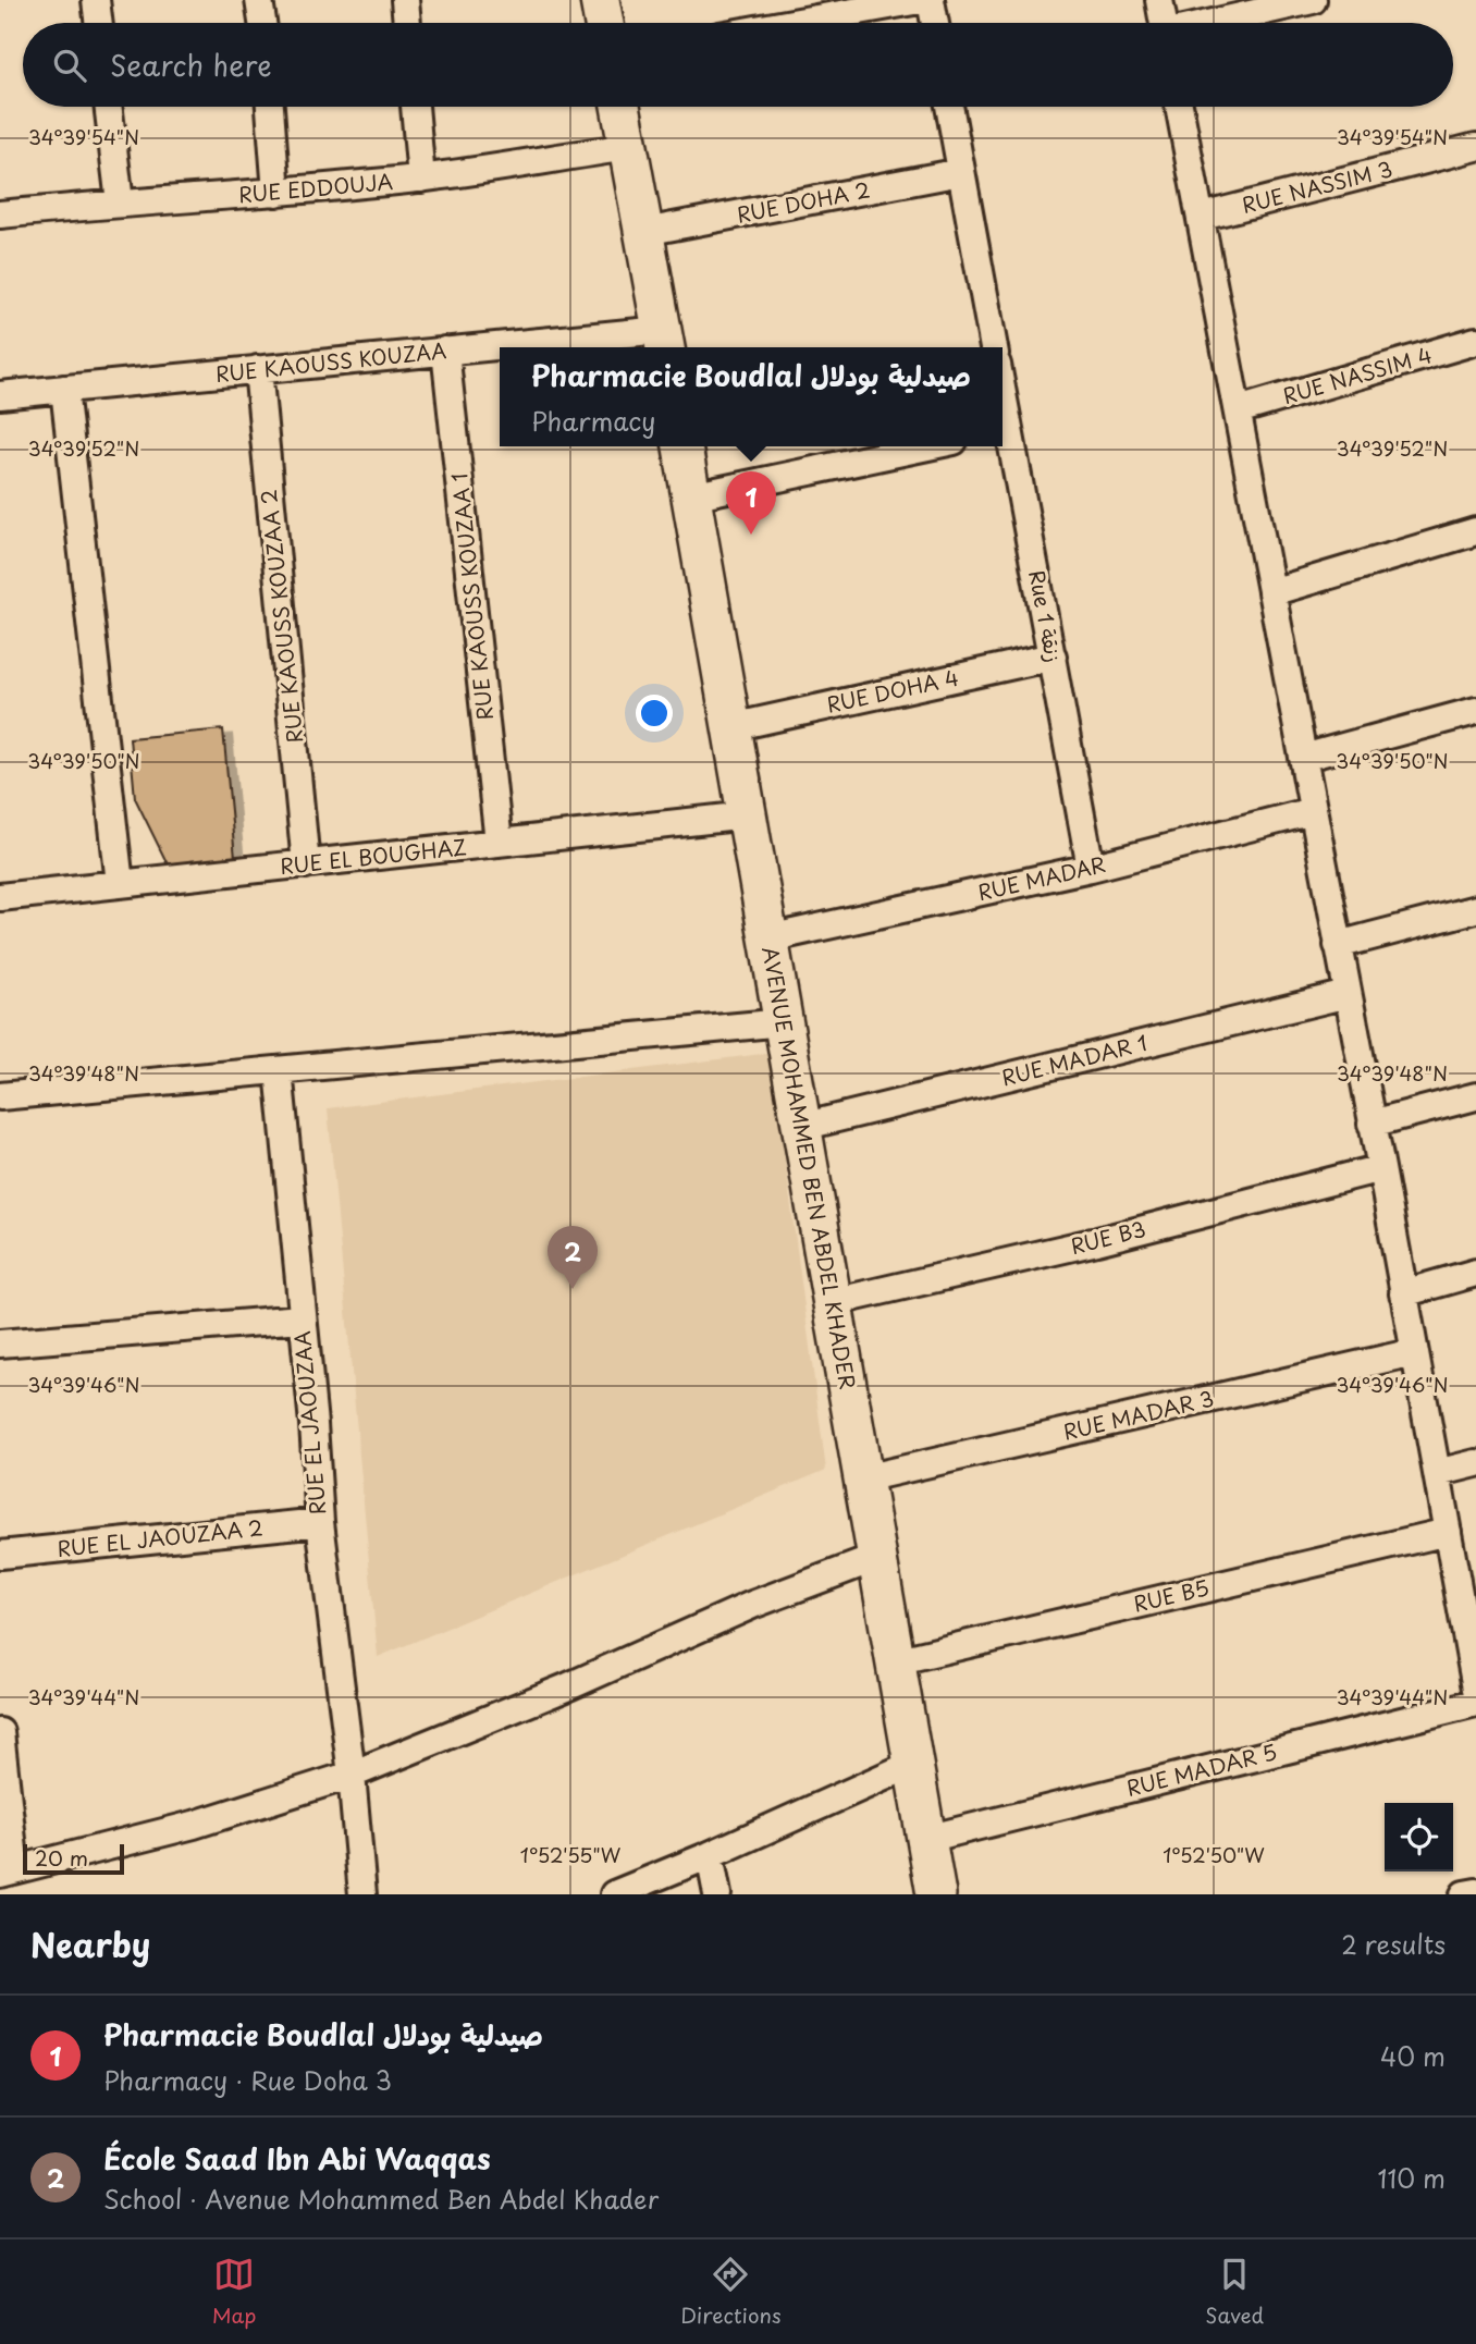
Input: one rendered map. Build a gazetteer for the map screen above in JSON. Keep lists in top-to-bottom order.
{
  "streets": {
    "street": [
      "RUE NASSIM 3",
      "RUE EDDOUJA",
      "RUE DOHA 2",
      "RUE KAOUSS KOUZAA",
      "RUE NASSIM 4",
      "RUE KAOUSS KOUZAA 1",
      "RUE KAOUSS KOUZAA 2",
      "Rue 1 زنقة",
      "RUE DOHA 4",
      "RUE EL BOUGHAZ",
      "RUE MADAR",
      "RUE MADAR 1",
      "AVENUE MOHAMMED BEN ABDEL KHADER",
      "RUE B3",
      "RUE MADAR 3",
      "RUE EL JAOUZAA",
      "RUE EL JAOUZAA 2",
      "RUE B5",
      "RUE MADAR 5"
    ]
  },
  "crossings": [
    ["RUE KAOUSS KOUZAA", "RUE KAOUSS KOUZAA 1"],
    ["RUE KAOUSS KOUZAA", "RUE KAOUSS KOUZAA 2"],
    ["RUE KAOUSS KOUZAA 1", "RUE EL BOUGHAZ"],
    ["RUE KAOUSS KOUZAA 2", "RUE EL BOUGHAZ"],
    ["Rue 1 زنقة", "RUE DOHA 4"],
    ["Rue 1 زنقة", "RUE MADAR"],
    ["RUE DOHA 4", "AVENUE MOHAMMED BEN ABDEL KHADER"],
    ["RUE EL BOUGHAZ", "AVENUE MOHAMMED BEN ABDEL KHADER"],
    ["RUE MADAR", "AVENUE MOHAMMED BEN ABDEL KHADER"],
    ["RUE MADAR 1", "AVENUE MOHAMMED BEN ABDEL KHADER"],
    ["AVENUE MOHAMMED BEN ABDEL KHADER", "RUE B3"],
    ["AVENUE MOHAMMED BEN ABDEL KHADER", "RUE MADAR 3"],
    ["AVENUE MOHAMMED BEN ABDEL KHADER", "RUE B5"],
    ["AVENUE MOHAMMED BEN ABDEL KHADER", "RUE MADAR 5"],
    ["RUE EL JAOUZAA", "RUE EL JAOUZAA 2"]
  ],
  "scale_bar": "20 m",
  "page": {
    "search": "Search here",
    "popup": ["Pharmacie Boudlal صيدلية بودلال", "Pharmacy"],
    "pins": ["1", "2"],
    "scale": "20 m",
    "heading": ["Nearby", "2 results"],
    "list": [
      {
        "mark": "1",
        "name": "Pharmacie Boudlal صيدلية بودلال",
        "note": "Pharmacy · Rue Doha 3",
        "value": "40 m"
      },
      {
        "mark": "2",
        "name": "École Saad Ibn Abi Waqqas",
        "note": "School · Avenue Mohammed Ben Abdel Khader",
        "value": "110 m"
      }
    ],
    "nav": ["Map", "Directions", "Saved"]
  },
  "coordinates": [
    "34°39'54\"N",
    "34°39'52\"N",
    "34°39'50\"N",
    "34°39'48\"N",
    "34°39'46\"N",
    "34°39'44\"N",
    "1°52'55\"W",
    "1°52'50\"W"
  ]
}
